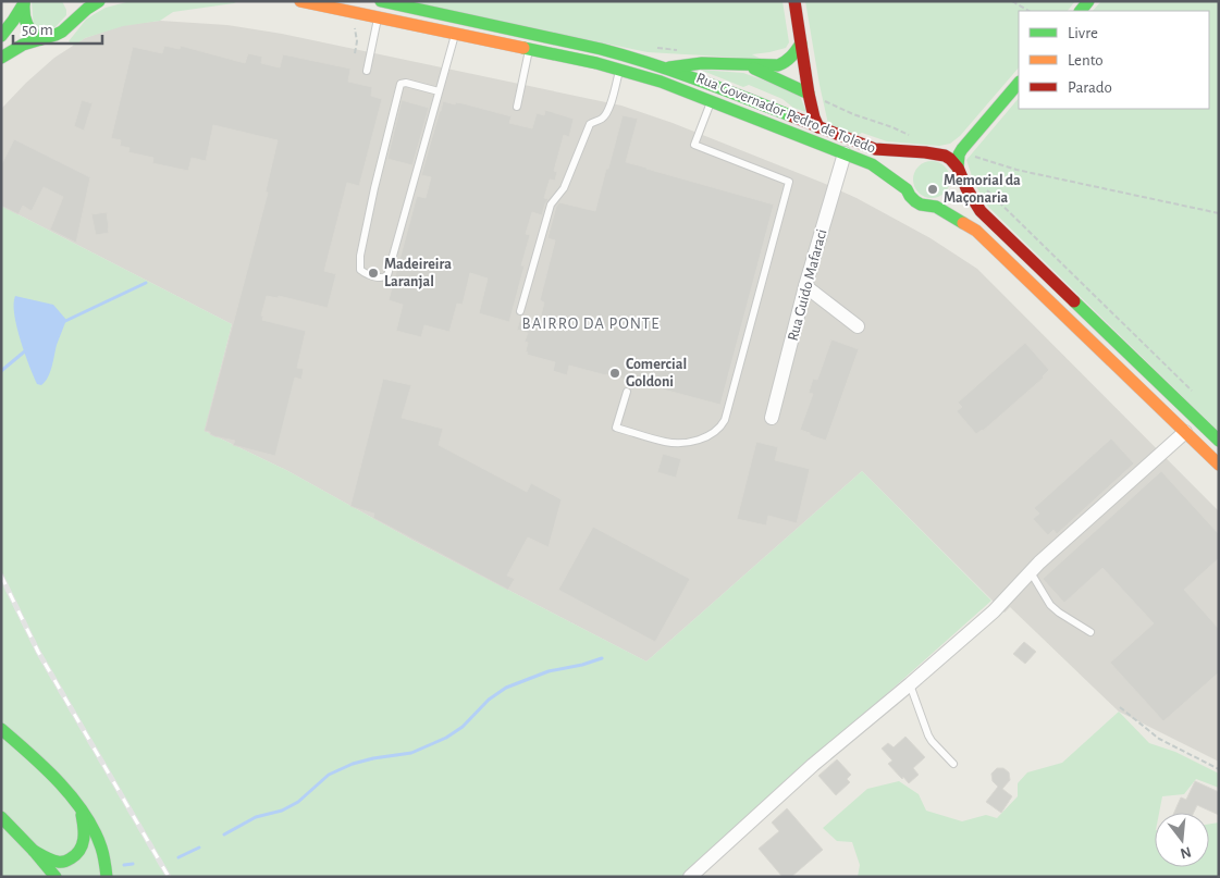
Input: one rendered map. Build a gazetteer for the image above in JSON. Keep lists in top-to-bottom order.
{
  "streets": {
    "main road": ["Rua Governador Pedro de Toledo"],
    "street": ["Rua Guido Mafaraci"]
  },
  "crossings": [
    ["Rua Governador Pedro de Toledo", "Rua Guido Mafaraci"]
  ],
  "districts": ["BAIRRO DA PONTE"],
  "places": ["Memorial da Maçonaria", "Madeireira Laranjal", "Comercial Goldoni"],
  "legend": ["Livre", "Lento", "Parado"],
  "scale_bar": "50 m",
  "north": "bottom"
}
